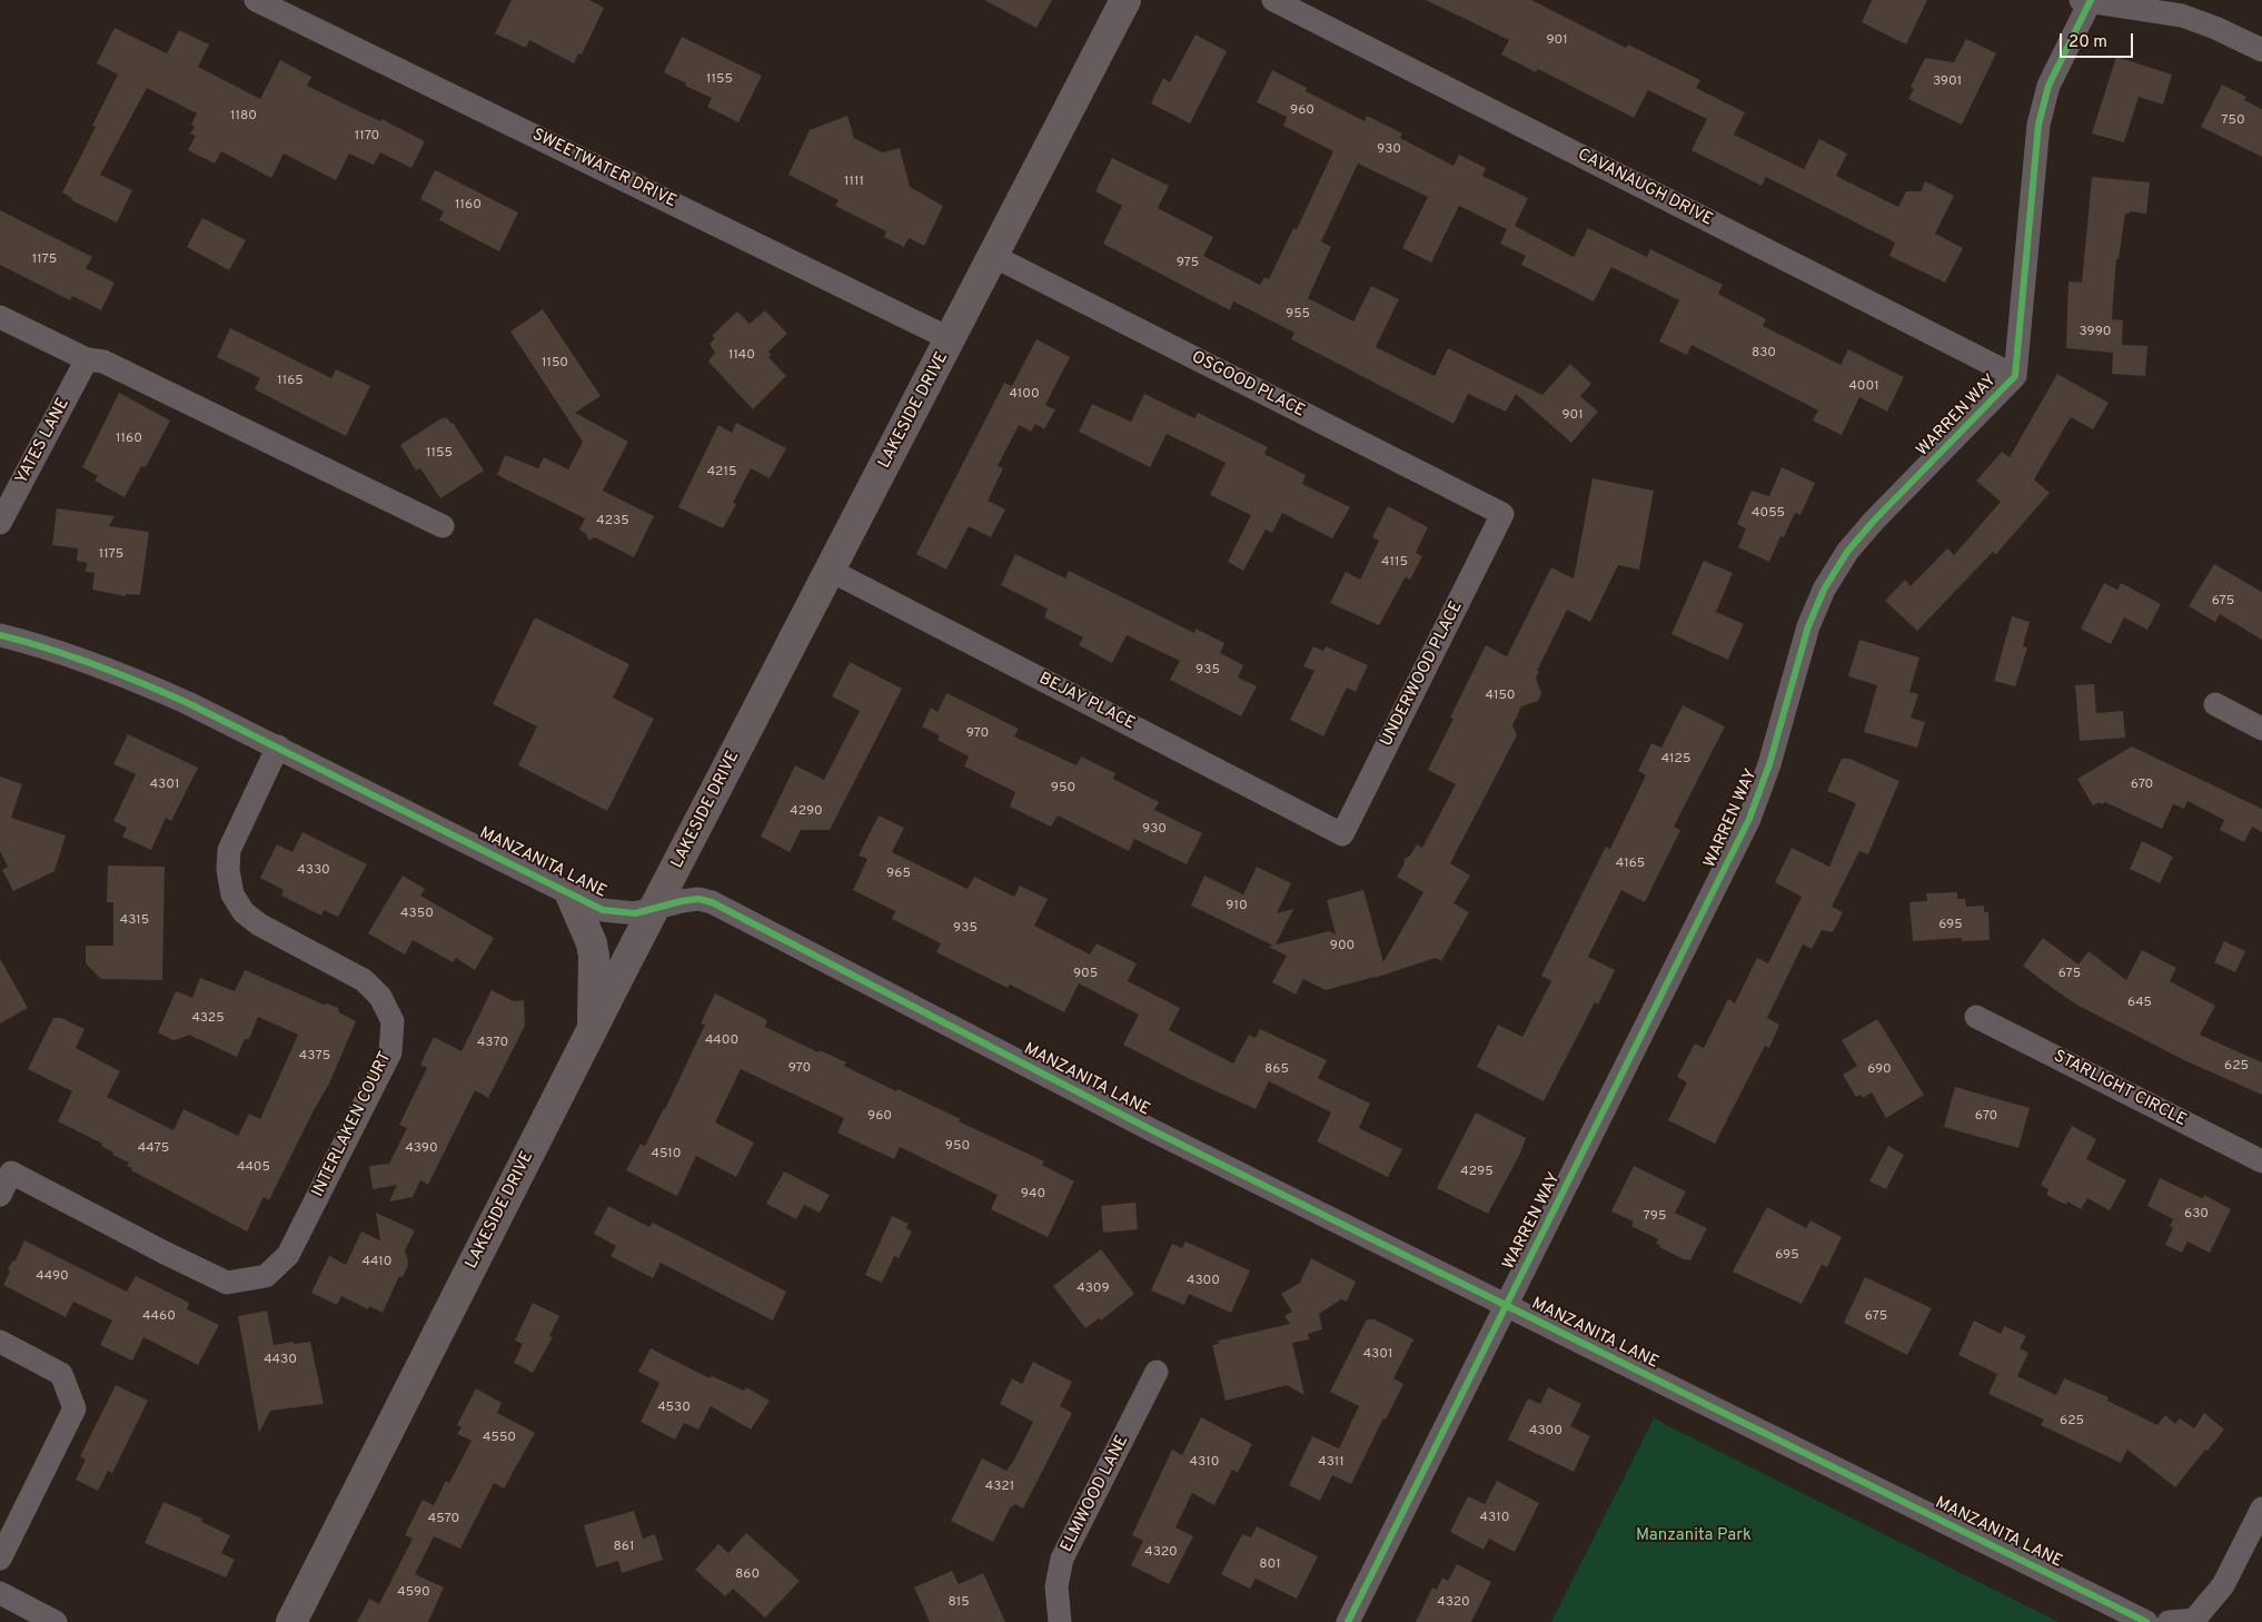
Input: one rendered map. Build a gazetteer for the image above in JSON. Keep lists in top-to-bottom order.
{
  "streets": {
    "main road": ["LAKESIDE DRIVE"],
    "street": [
      "SWEETWATER DRIVE",
      "CAVANAUGH DRIVE",
      "OSGOOD PLACE",
      "WARREN WAY",
      "YATES LANE",
      "UNDERWOOD PLACE",
      "BEJAY PLACE",
      "MANZANITA LANE",
      "STARLIGHT CIRCLE",
      "INTERLAKEN COURT",
      "ELMWOOD LANE"
    ]
  },
  "crossings": [
    ["SWEETWATER DRIVE", "LAKESIDE DRIVE"],
    ["CAVANAUGH DRIVE", "WARREN WAY"],
    ["OSGOOD PLACE", "LAKESIDE DRIVE"],
    ["OSGOOD PLACE", "UNDERWOOD PLACE"],
    ["LAKESIDE DRIVE", "BEJAY PLACE"],
    ["LAKESIDE DRIVE", "MANZANITA LANE"],
    ["WARREN WAY", "MANZANITA LANE"],
    ["UNDERWOOD PLACE", "BEJAY PLACE"],
    ["MANZANITA LANE", "INTERLAKEN COURT"]
  ],
  "parks": ["Manzanita Park"],
  "house_numbers": [
    "901",
    "1155",
    "3901",
    "960",
    "1180",
    "750",
    "1170",
    "930",
    "1111",
    "1160",
    "1175",
    "975",
    "955",
    "3990",
    "830",
    "1140",
    "1150",
    "1165",
    "4001",
    "4100",
    "901",
    "1160",
    "1155",
    "4215",
    "4055",
    "4235",
    "1175",
    "4115",
    "675",
    "935",
    "4150",
    "970",
    "4125",
    "4301",
    "670",
    "950",
    "4290",
    "930",
    "4165",
    "4330",
    "965",
    "910",
    "4350",
    "4315",
    "695",
    "935",
    "900",
    "905",
    "675",
    "645",
    "4325",
    "4400",
    "4370",
    "4375",
    "625",
    "970",
    "865",
    "690",
    "960",
    "670",
    "950",
    "4475",
    "4390",
    "4510",
    "4405",
    "4295",
    "940",
    "630",
    "795",
    "695",
    "4410",
    "4490",
    "4300",
    "4309",
    "4460",
    "675",
    "4301",
    "4430",
    "4530",
    "625",
    "4300",
    "4550",
    "4310",
    "4311",
    "4321",
    "4310",
    "4570",
    "861",
    "4320",
    "801",
    "860",
    "4590",
    "815",
    "4320"
  ],
  "scale_bar": "20 m"
}
